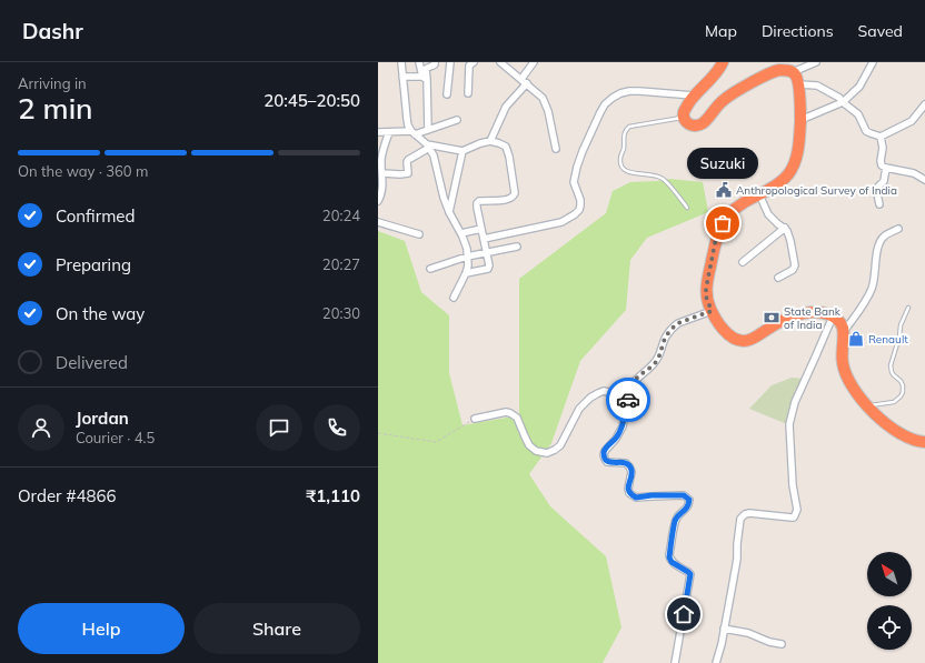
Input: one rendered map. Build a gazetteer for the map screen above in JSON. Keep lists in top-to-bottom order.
{
  "places": {
    "public building": ["Anthropological Survey of India"],
    "other": ["Suzuki"],
    "bank": ["State Bank of India"],
    "shop": ["Renault"]
  },
  "north": "top left",
  "page": {
    "header": "Dashr",
    "nav": ["Map", "Directions", "Saved"],
    "heading": ["2 min", "Arriving in", "20:45–20:50"],
    "panel": [
      "Jordan",
      "Courier · 4.5",
      "Order #4866",
      "₹1,110"
    ],
    "bar": "On the way · 360 m",
    "bubble": "Suzuki",
    "list": [
      ["Confirmed", "20:24"],
      ["Preparing", "20:27"],
      ["On the way", "20:30"],
      "Delivered"
    ],
    "buttons": ["Help", "Share"]
  }
}
